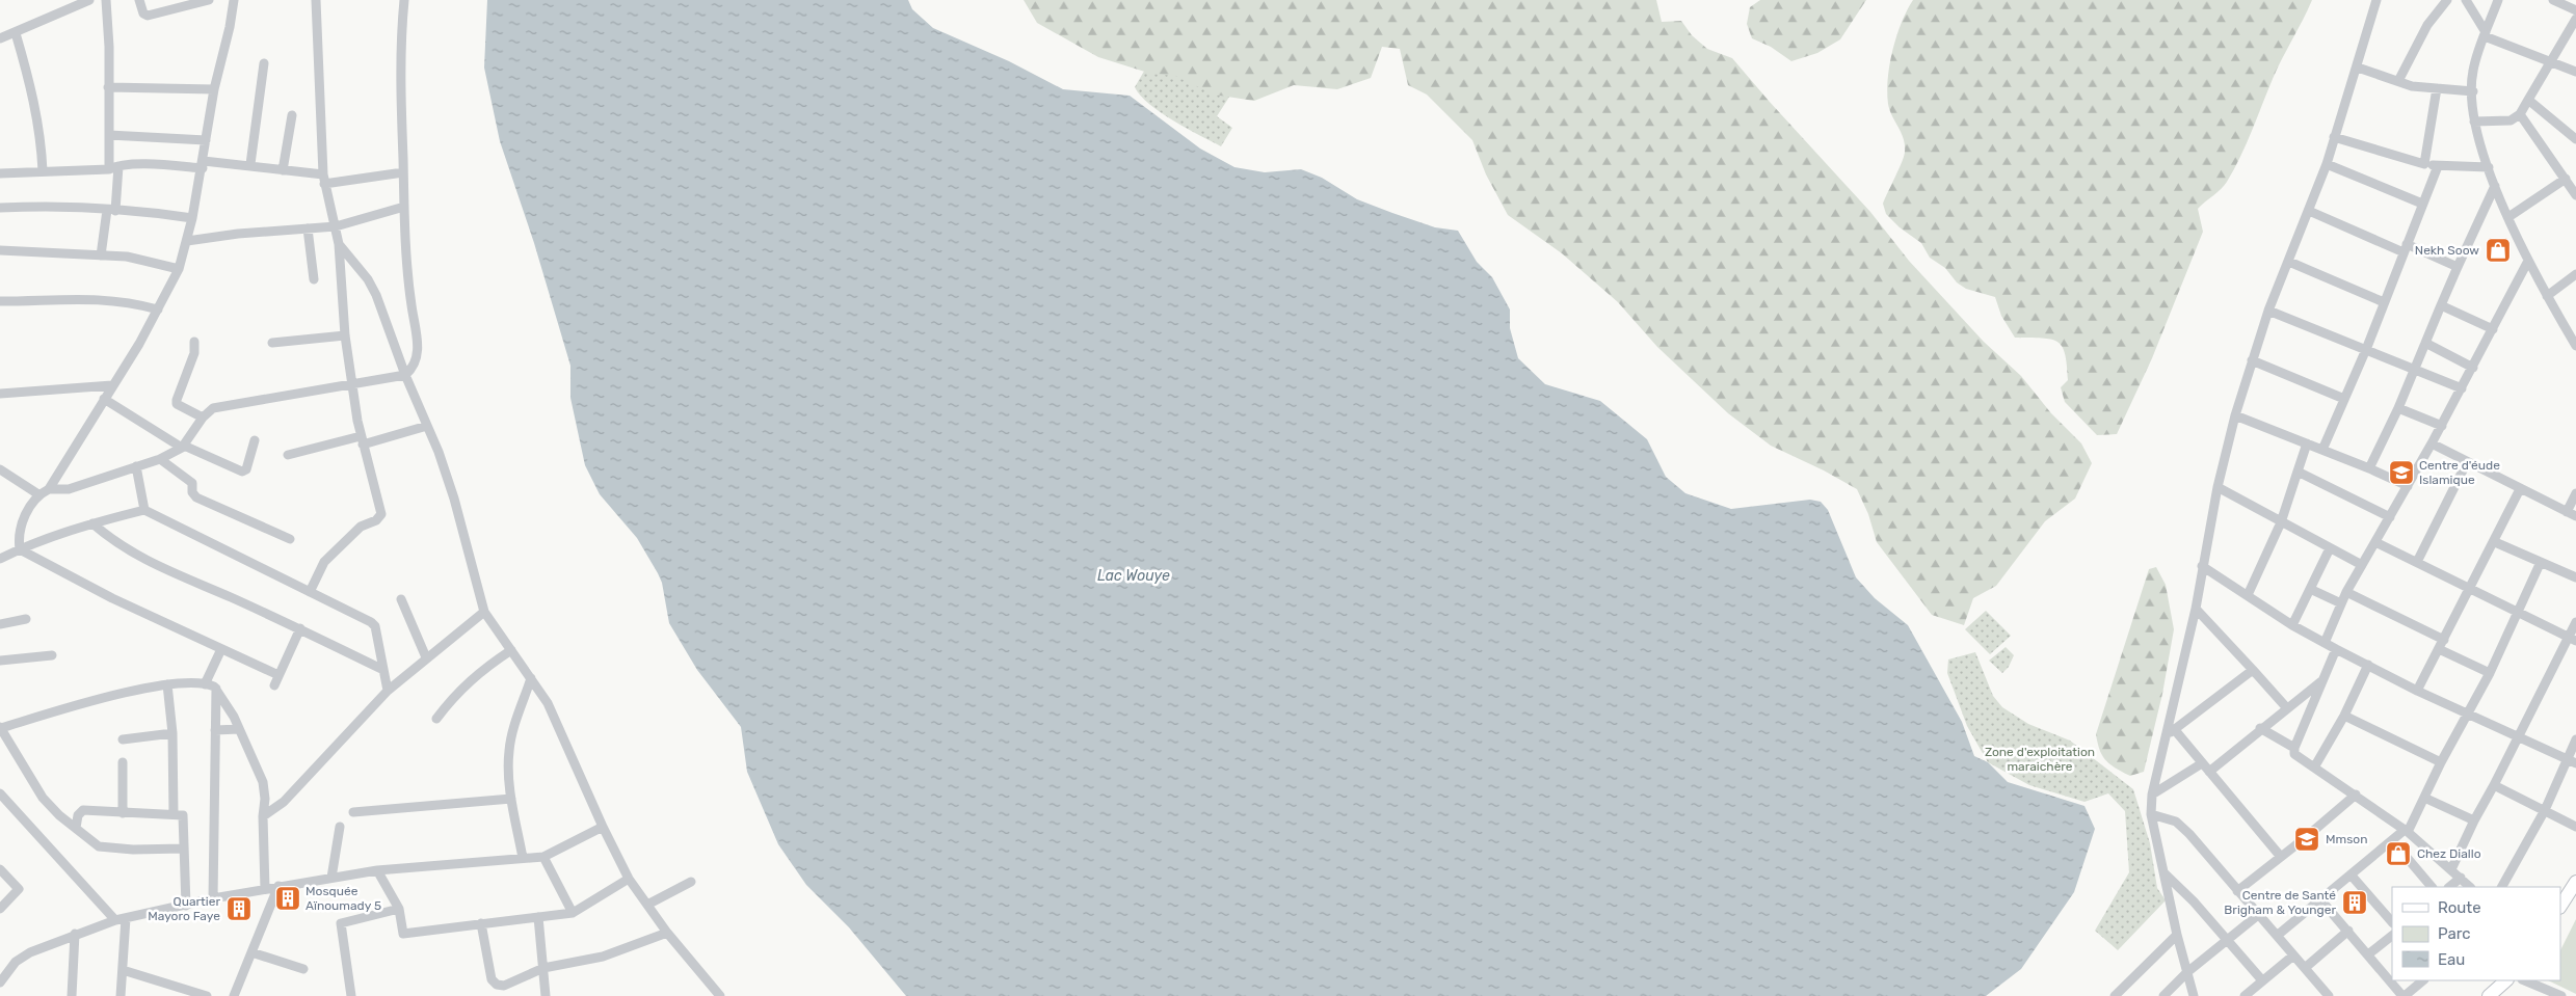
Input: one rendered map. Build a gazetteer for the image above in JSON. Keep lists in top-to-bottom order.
{
  "water": ["Lac Wouye"],
  "parks": ["Zone d'exploitation maraichère"],
  "places": {
    "shop": ["Nekh Soow", "Chez Diallo"],
    "school or university": ["Centre d'éude Islamique", "Mmson"],
    "building": ["Mosquée Aïnoumady 5", "Centre de Santé Brigham & Younger", "Quartier Mayoro Faye"]
  },
  "legend": ["Route", "Parc", "Eau"]
}
